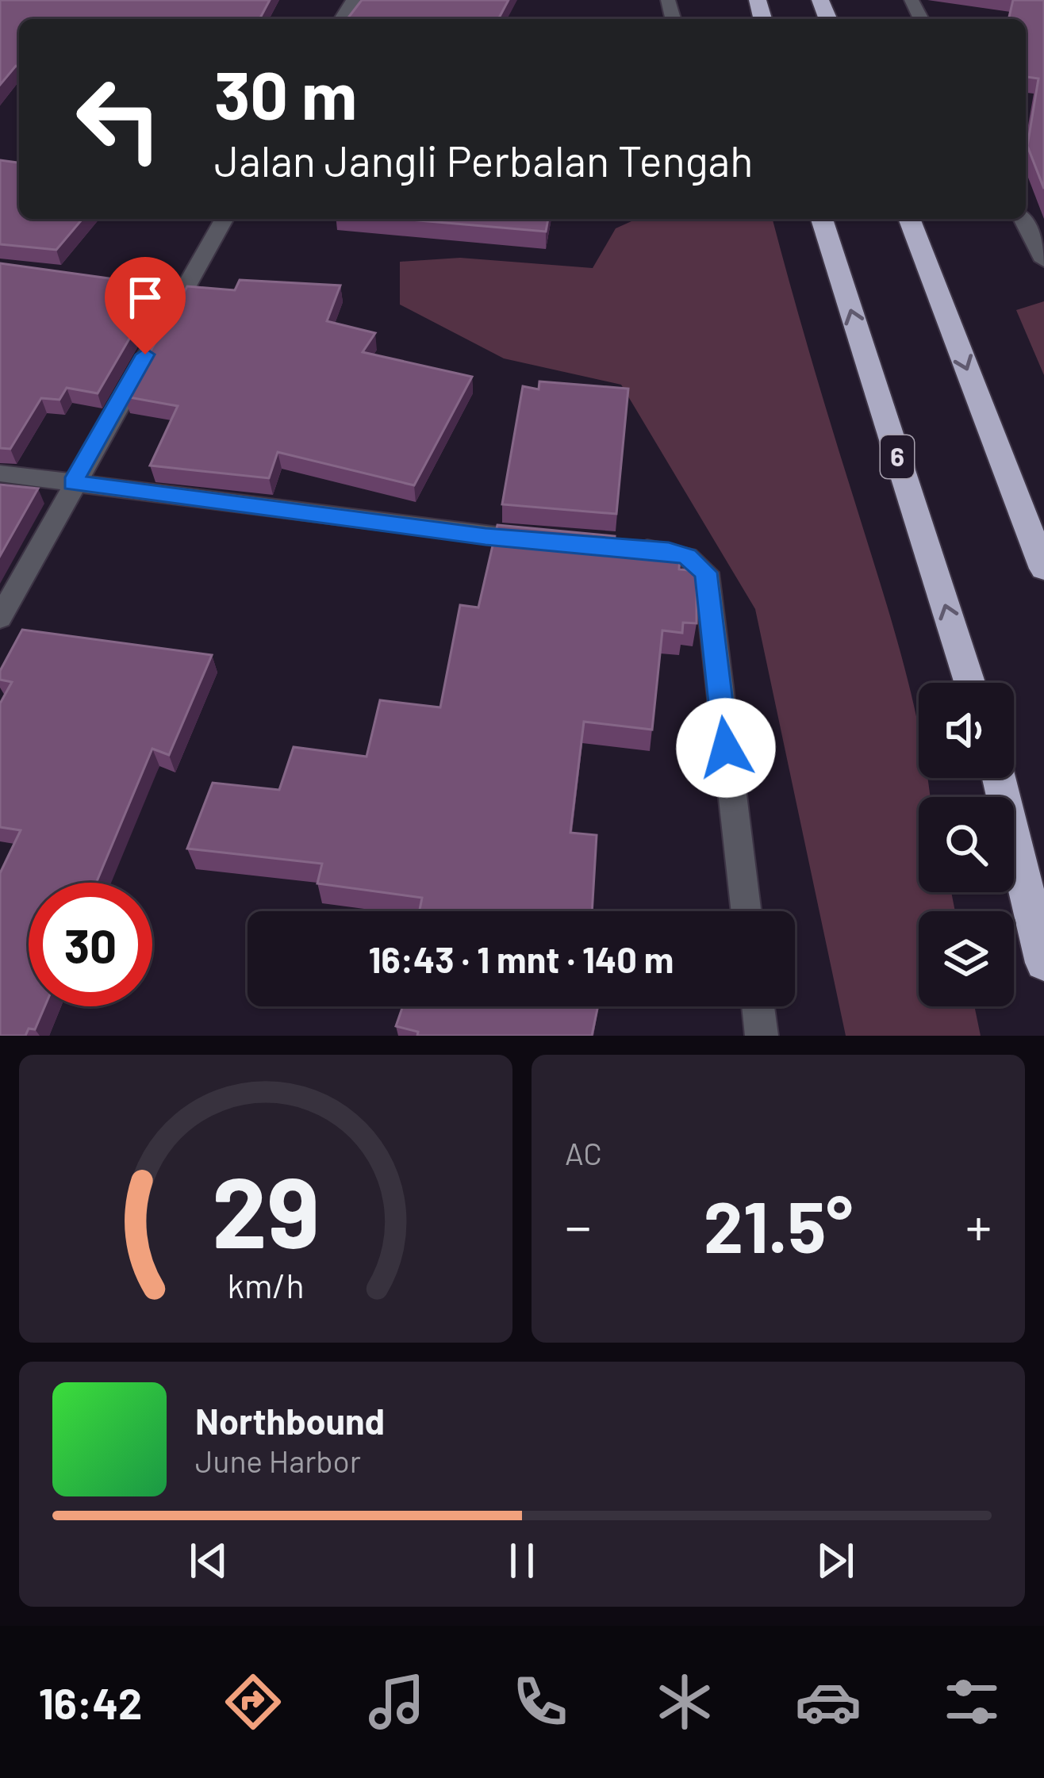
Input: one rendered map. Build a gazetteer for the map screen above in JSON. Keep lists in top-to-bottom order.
{
  "streets": {
    "highway": ["6"]
  },
  "page": {
    "turn": ["30 m", "Jalan Jangli Perbalan Tengah"],
    "limit": "30",
    "trip": "16:43 · 1 mnt · 140 m",
    "tile": "AC",
    "heat": ["−", "21.5°", "+"],
    "song": ["Northbound", "June Harbor"],
    "tabs": "16:42",
    "gauge": ["29", "km/h"]
  }
}
